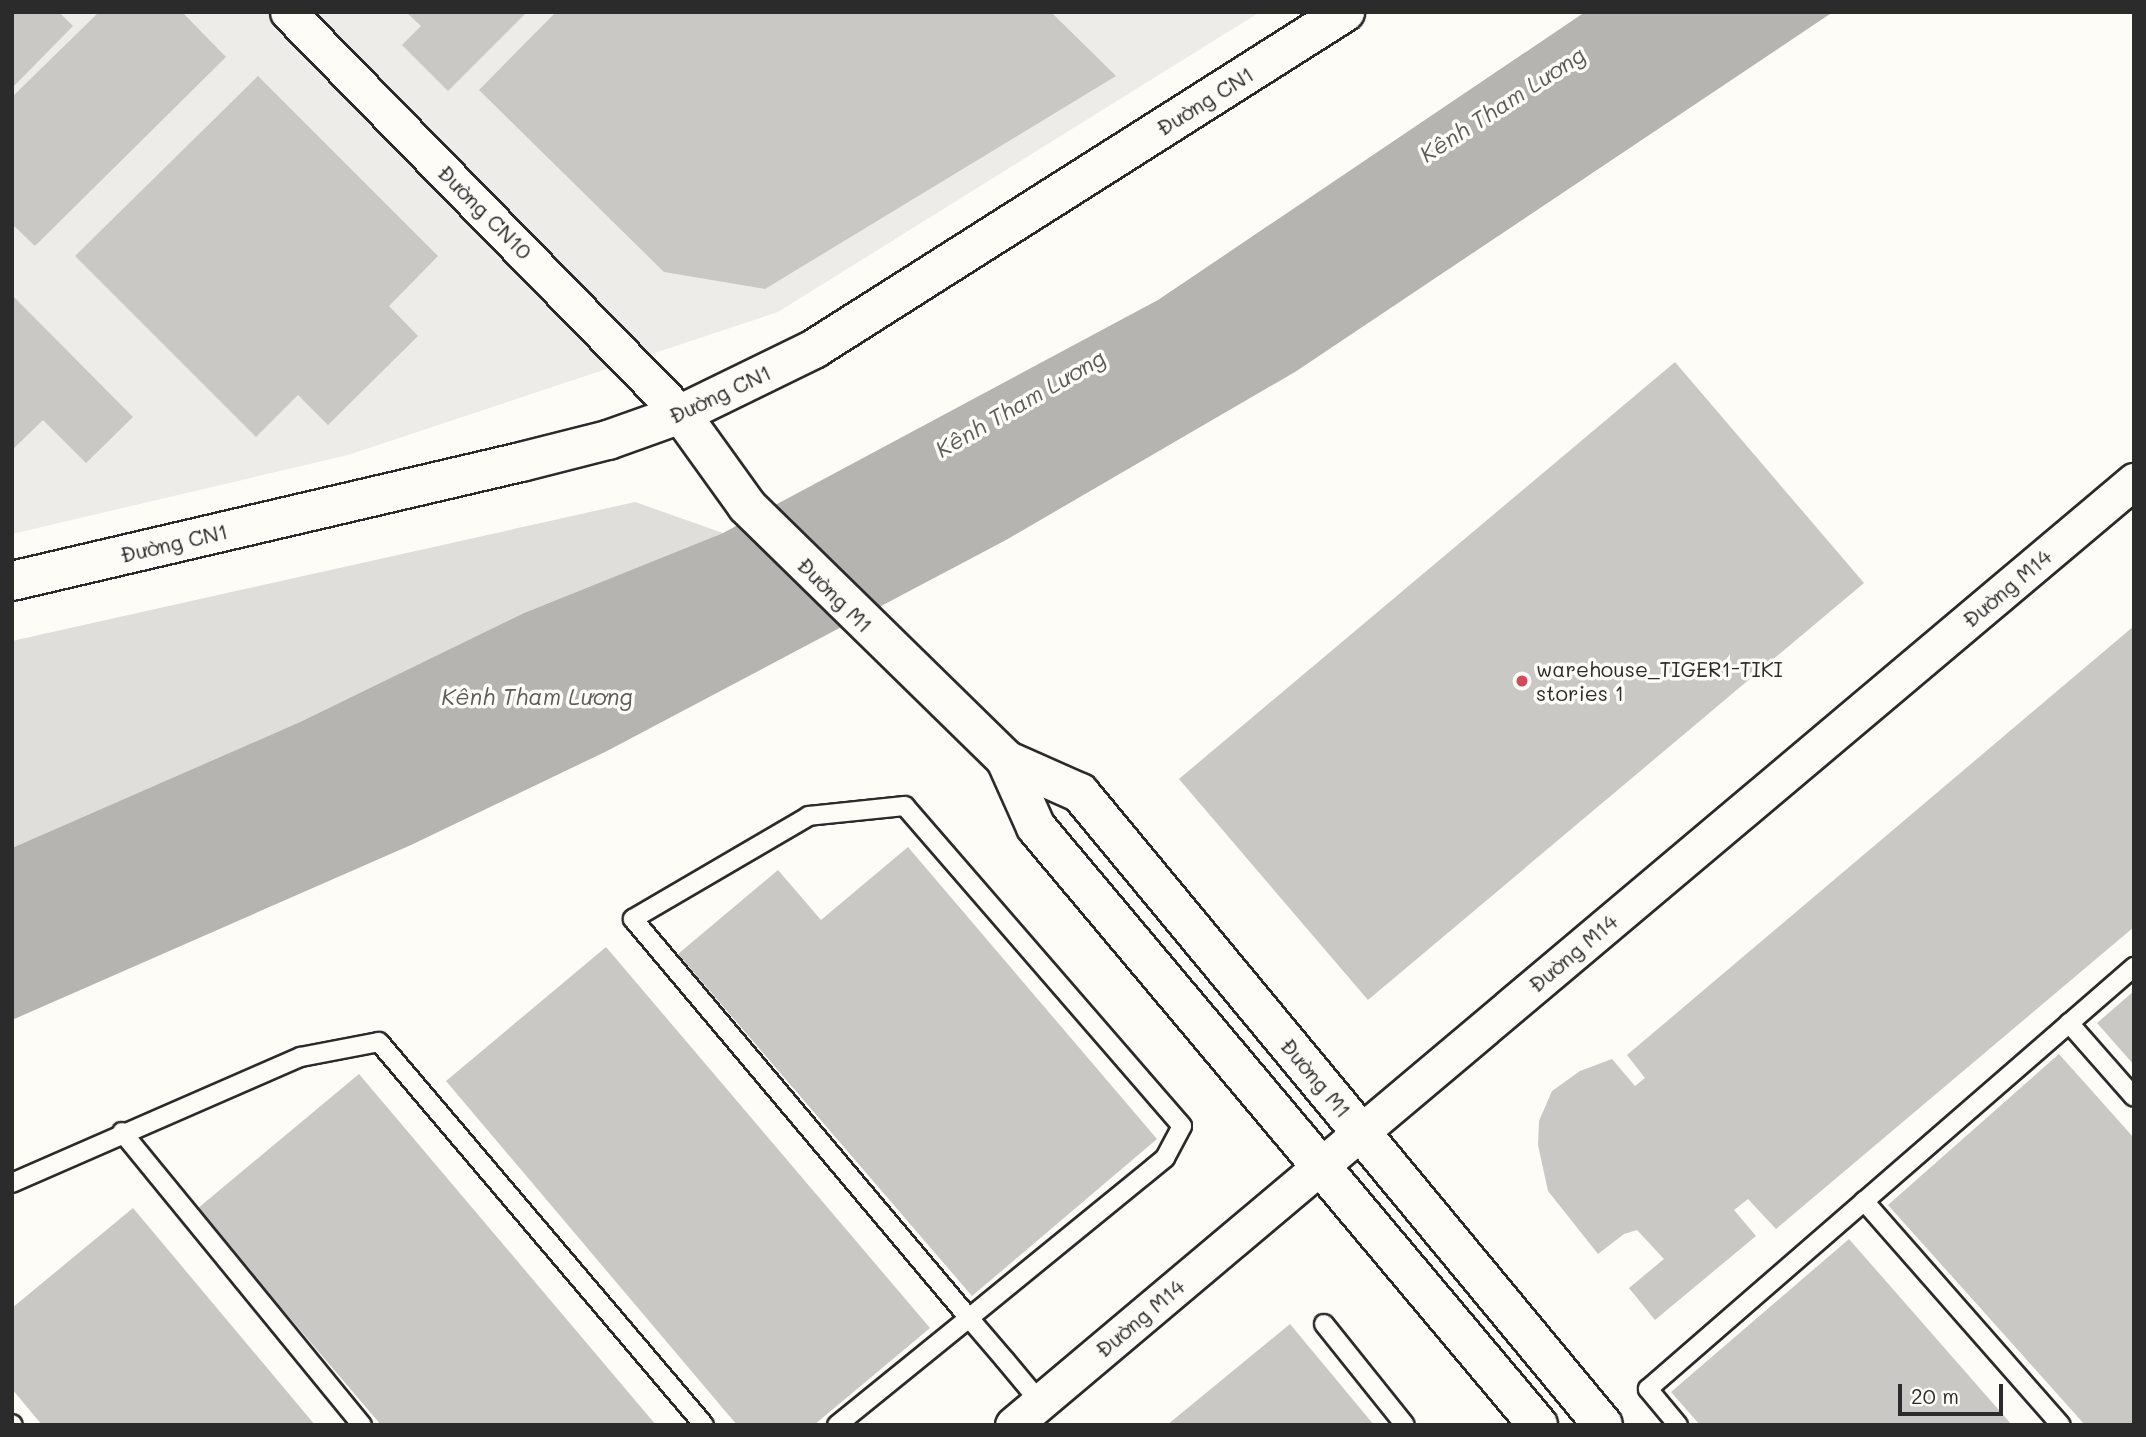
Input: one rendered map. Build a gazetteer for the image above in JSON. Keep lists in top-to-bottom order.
{
  "streets": {
    "street": [
      "Đường CN1",
      "Đường CN10",
      "Đường M14",
      "Đường M1"
    ]
  },
  "crossings": [
    ["Đường CN1", "Đường CN10"],
    ["Đường CN1", "Đường M1"],
    ["Đường CN10", "Đường M1"],
    ["Đường M14", "Đường M1"]
  ],
  "water": ["Kênh Tham Lương"],
  "places": ["warehouse_TIGER1-TIKI stories 1"],
  "scale_bar": "20 m"
}
